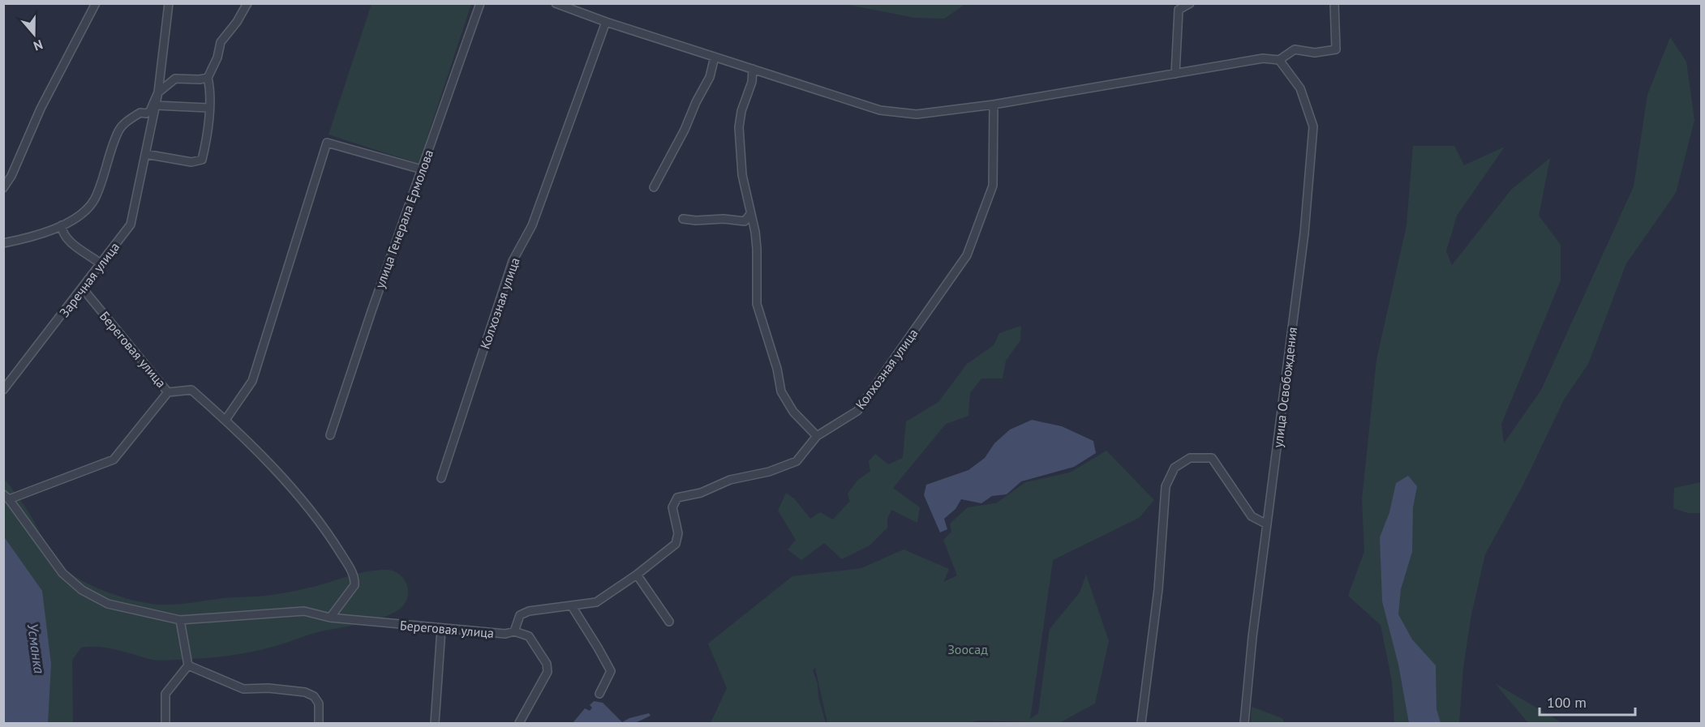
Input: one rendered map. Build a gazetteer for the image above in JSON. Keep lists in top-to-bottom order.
{
  "streets": {
    "street": [
      "улица Генерала Ермолова",
      "Заречная улица",
      "Колхозная улица",
      "Береговая улица",
      "улица Освобождения"
    ]
  },
  "crossings": [
    ["Заречная улица", "Береговая улица"],
    ["Колхозная улица", "Береговая улица"]
  ],
  "water": ["Усманка"],
  "parks": ["Зоосад"],
  "scale_bar": "100 m",
  "north": "bottom"
}
